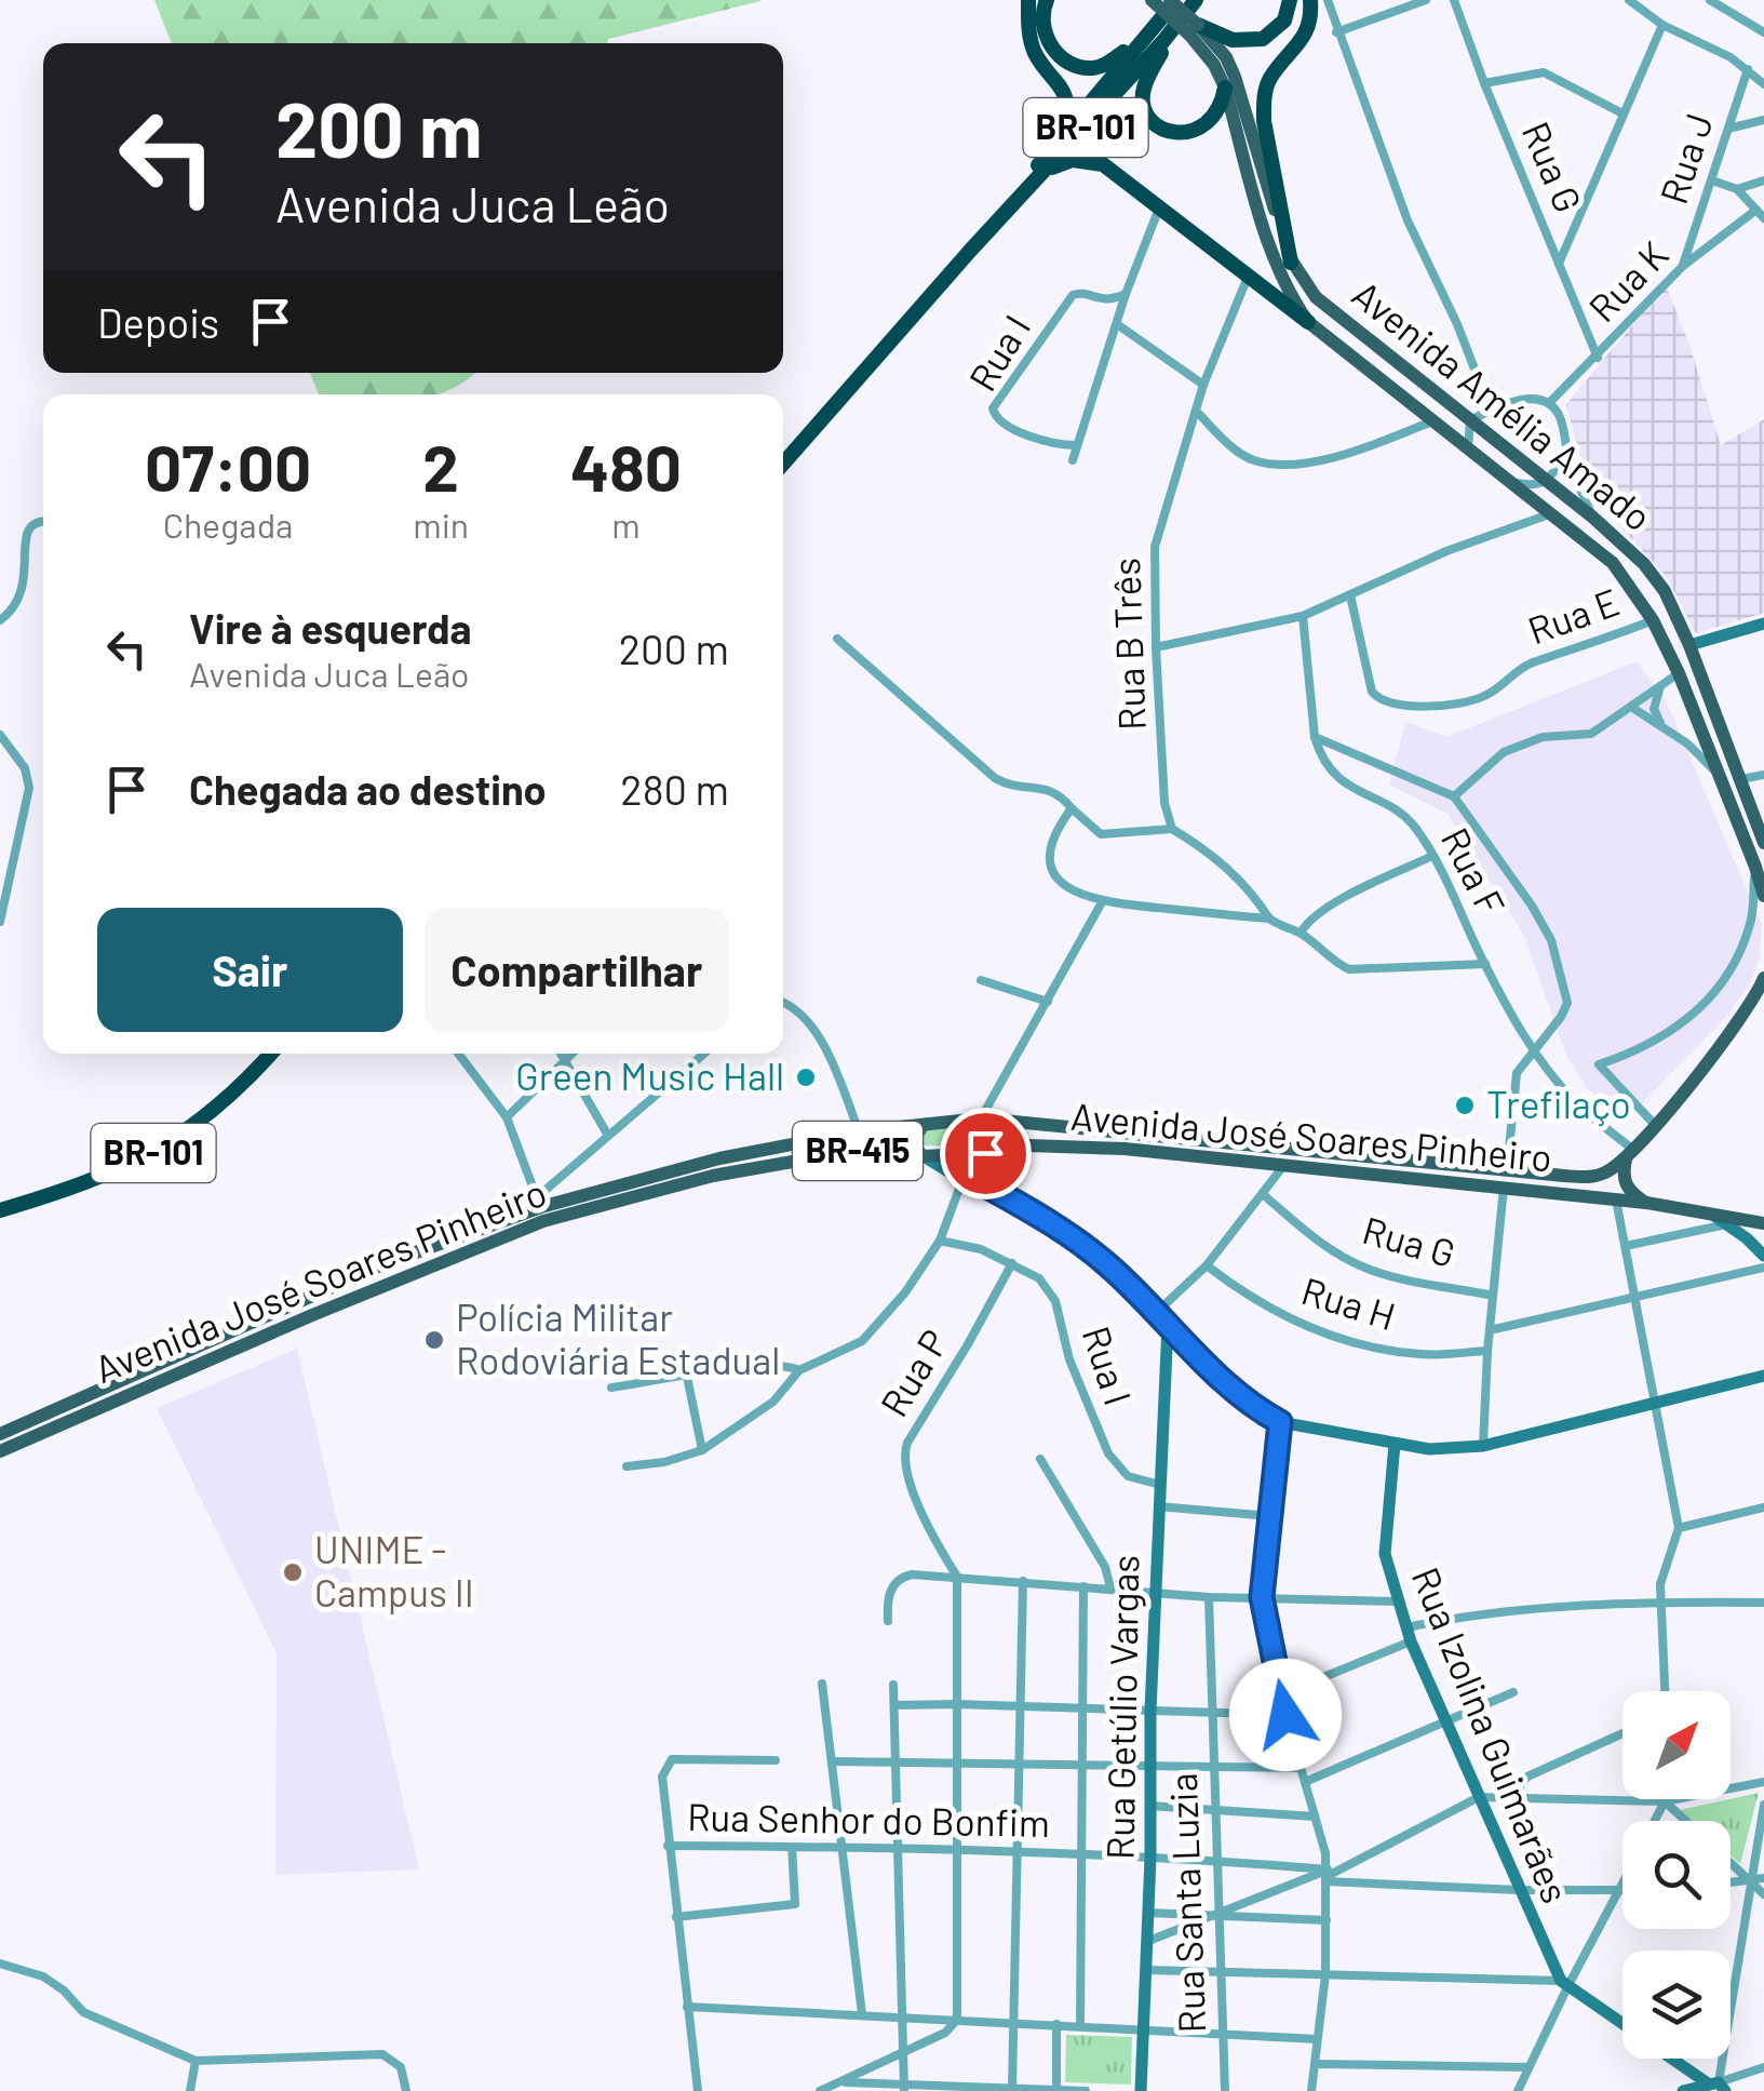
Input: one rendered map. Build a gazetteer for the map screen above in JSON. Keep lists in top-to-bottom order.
{
  "streets": {
    "highway": ["BR-101"],
    "main road": [
      "Avenida Amélia Amado",
      "Avenida José Soares Pinheiro",
      "BR-415",
      "Rua Getúlio Vargas",
      "Rua Izolina Guimarães"
    ],
    "street": [
      "Rua J",
      "Rua G",
      "Rua K",
      "Rua I",
      "Rua E",
      "Rua B Três",
      "Rua F",
      "Rua H",
      "Rua P",
      "Rua Senhor do Bonfim",
      "Rua Santa Luzia"
    ]
  },
  "crossings": [
    ["Rua J", "Rua K"],
    ["Rua G", "Rua K"],
    ["Rua I", "Rua P"],
    ["Rua I", "Rua Getúlio Vargas"],
    ["Avenida Amélia Amado", "Rua E"],
    ["Rua F", "Avenida José Soares Pinheiro"],
    ["Rua Getúlio Vargas", "Rua Senhor do Bonfim"],
    ["Rua Izolina Guimarães", "Rua Senhor do Bonfim"],
    ["Rua Senhor do Bonfim", "Rua Santa Luzia"]
  ],
  "places": [
    "Green Music Hall",
    "Trefilaço",
    "Polícia Militar Rodoviária Estadual",
    "UNIME - Campus II"
  ],
  "north": "top right",
  "page": {
    "turn": ["200 m", "Avenida Juca Leão"],
    "then": "Depois",
    "eta": [
      "07:00",
      "Chegada",
      "2",
      "min",
      "480",
      "m"
    ],
    "list": [
      {
        "name": "Vire à esquerda",
        "note": "Avenida Juca Leão",
        "value": "200 m"
      },
      {
        "name": "Chegada ao destino",
        "value": "280 m"
      }
    ],
    "buttons": ["Sair", "Compartilhar"]
  }
}
